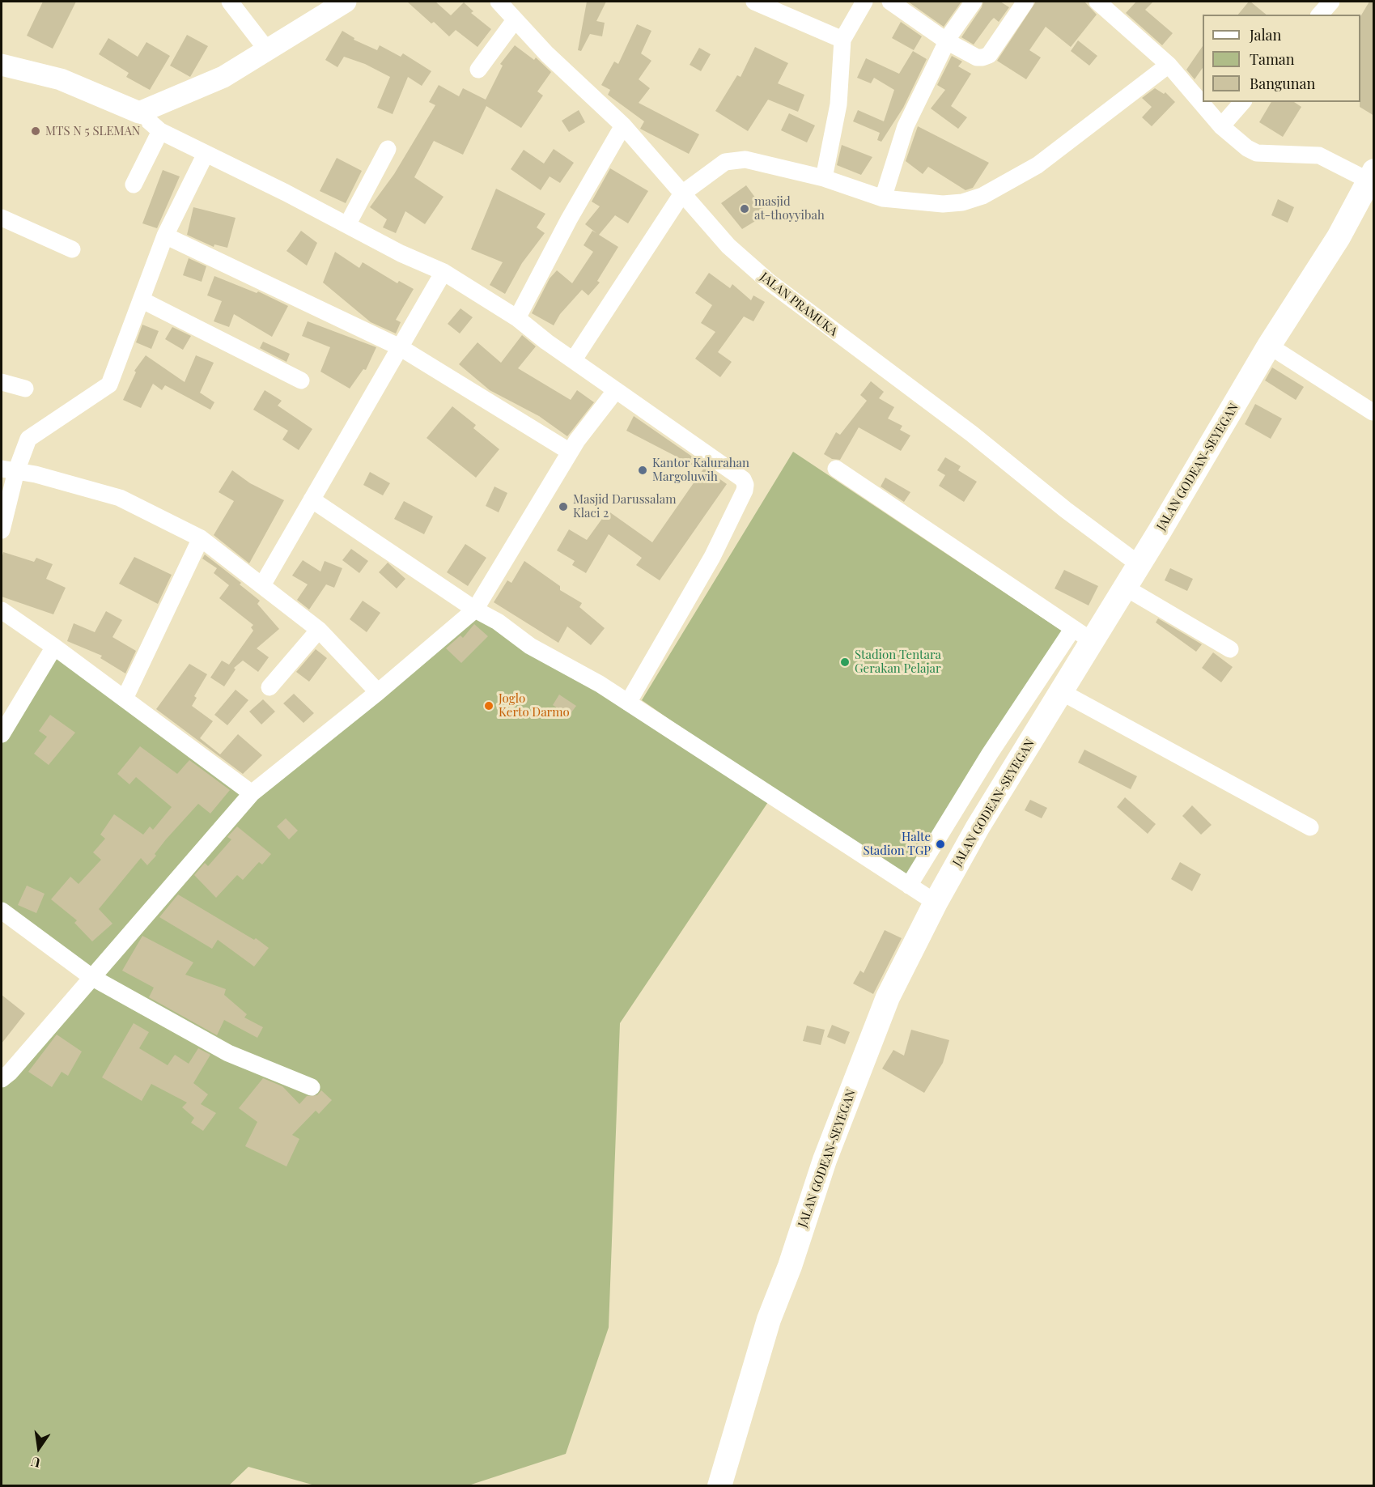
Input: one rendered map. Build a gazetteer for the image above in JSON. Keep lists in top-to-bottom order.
{
  "streets": {
    "main road": ["JALAN GODEAN-SEYEGAN"],
    "street": ["JALAN PRAMUKA"]
  },
  "crossings": [
    ["JALAN PRAMUKA", "JALAN GODEAN-SEYEGAN"]
  ],
  "places": [
    "MTS N 5 SLEMAN",
    "masjid at-thoyyibah",
    "Kantor Kalurahan Margoluwih",
    "Masjid Darussalam Klaci 2",
    "Stadion Tentara Gerakan Pelajar",
    "Joglo Kerto Darmo",
    "Halte Stadion TGP"
  ],
  "legend": ["Jalan", "Taman", "Bangunan"],
  "north": "bottom"
}
